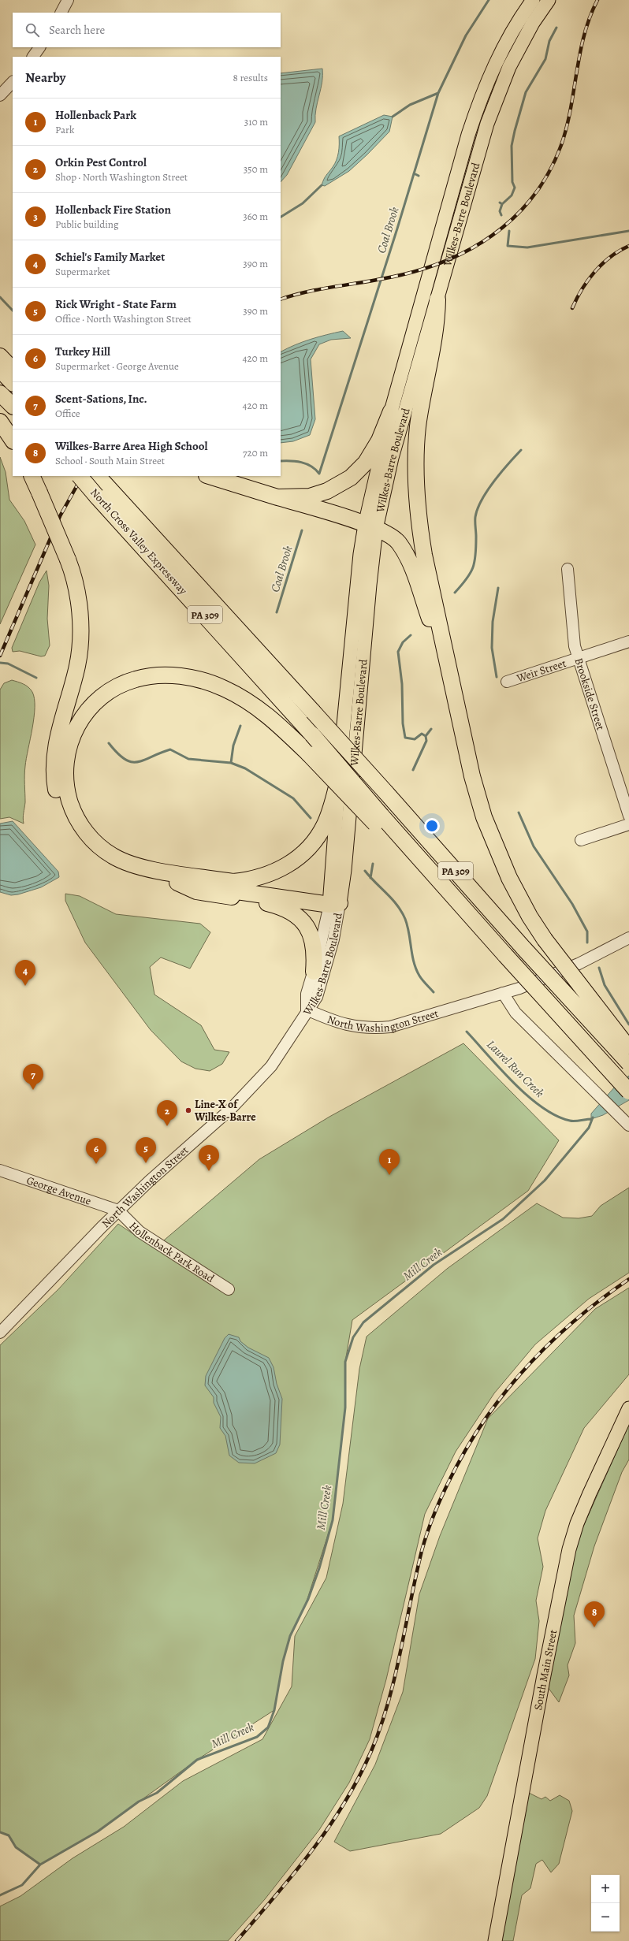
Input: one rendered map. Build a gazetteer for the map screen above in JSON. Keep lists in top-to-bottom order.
{
  "streets": {
    "highway": ["North Cross Valley Expressway", "PA 309"],
    "main road": ["Wilkes-Barre Boulevard", "South Main Street"],
    "street": [
      "Weir Street",
      "Brookside Street",
      "North Washington Street",
      "George Avenue",
      "Hollenback Park Road"
    ]
  },
  "crossings": [
    ["Wilkes-Barre Boulevard", "North Washington Street"],
    ["North Cross Valley Expressway", "PA 309"],
    ["Weir Street", "Brookside Street"],
    ["North Washington Street", "George Avenue"],
    ["North Washington Street", "Hollenback Park Road"],
    ["George Avenue", "Hollenback Park Road"]
  ],
  "water": ["Coal Brook", "Laurel Run Creek", "Mill Creek"],
  "places": ["Line-X of Wilkes-Barre"],
  "page": {
    "search": "Search here",
    "heading": ["Nearby", "8 results"],
    "list": [
      {
        "mark": "1",
        "name": "Hollenback Park",
        "note": "Park",
        "value": "310 m"
      },
      {
        "mark": "2",
        "name": "Orkin Pest Control",
        "note": "Shop · North Washington Street",
        "value": "350 m"
      },
      {
        "mark": "3",
        "name": "Hollenback Fire Station",
        "note": "Public building",
        "value": "360 m"
      },
      {
        "mark": "4",
        "name": "Schiel's Family Market",
        "note": "Supermarket",
        "value": "390 m"
      },
      {
        "mark": "5",
        "name": "Rick Wright - State Farm",
        "note": "Office · North Washington Street",
        "value": "390 m"
      },
      {
        "mark": "6",
        "name": "Turkey Hill",
        "note": "Supermarket · George Avenue",
        "value": "420 m"
      },
      {
        "mark": "7",
        "name": "Scent-Sations, Inc.",
        "note": "Office",
        "value": "420 m"
      },
      {
        "mark": "8",
        "name": "Wilkes-Barre Area High School",
        "note": "School · South Main Street",
        "value": "720 m"
      }
    ],
    "pins": [
      "4",
      "7",
      "2",
      "5",
      "6",
      "3",
      "1",
      "8"
    ],
    "map_buttons": ["+", "−"]
  }
}
